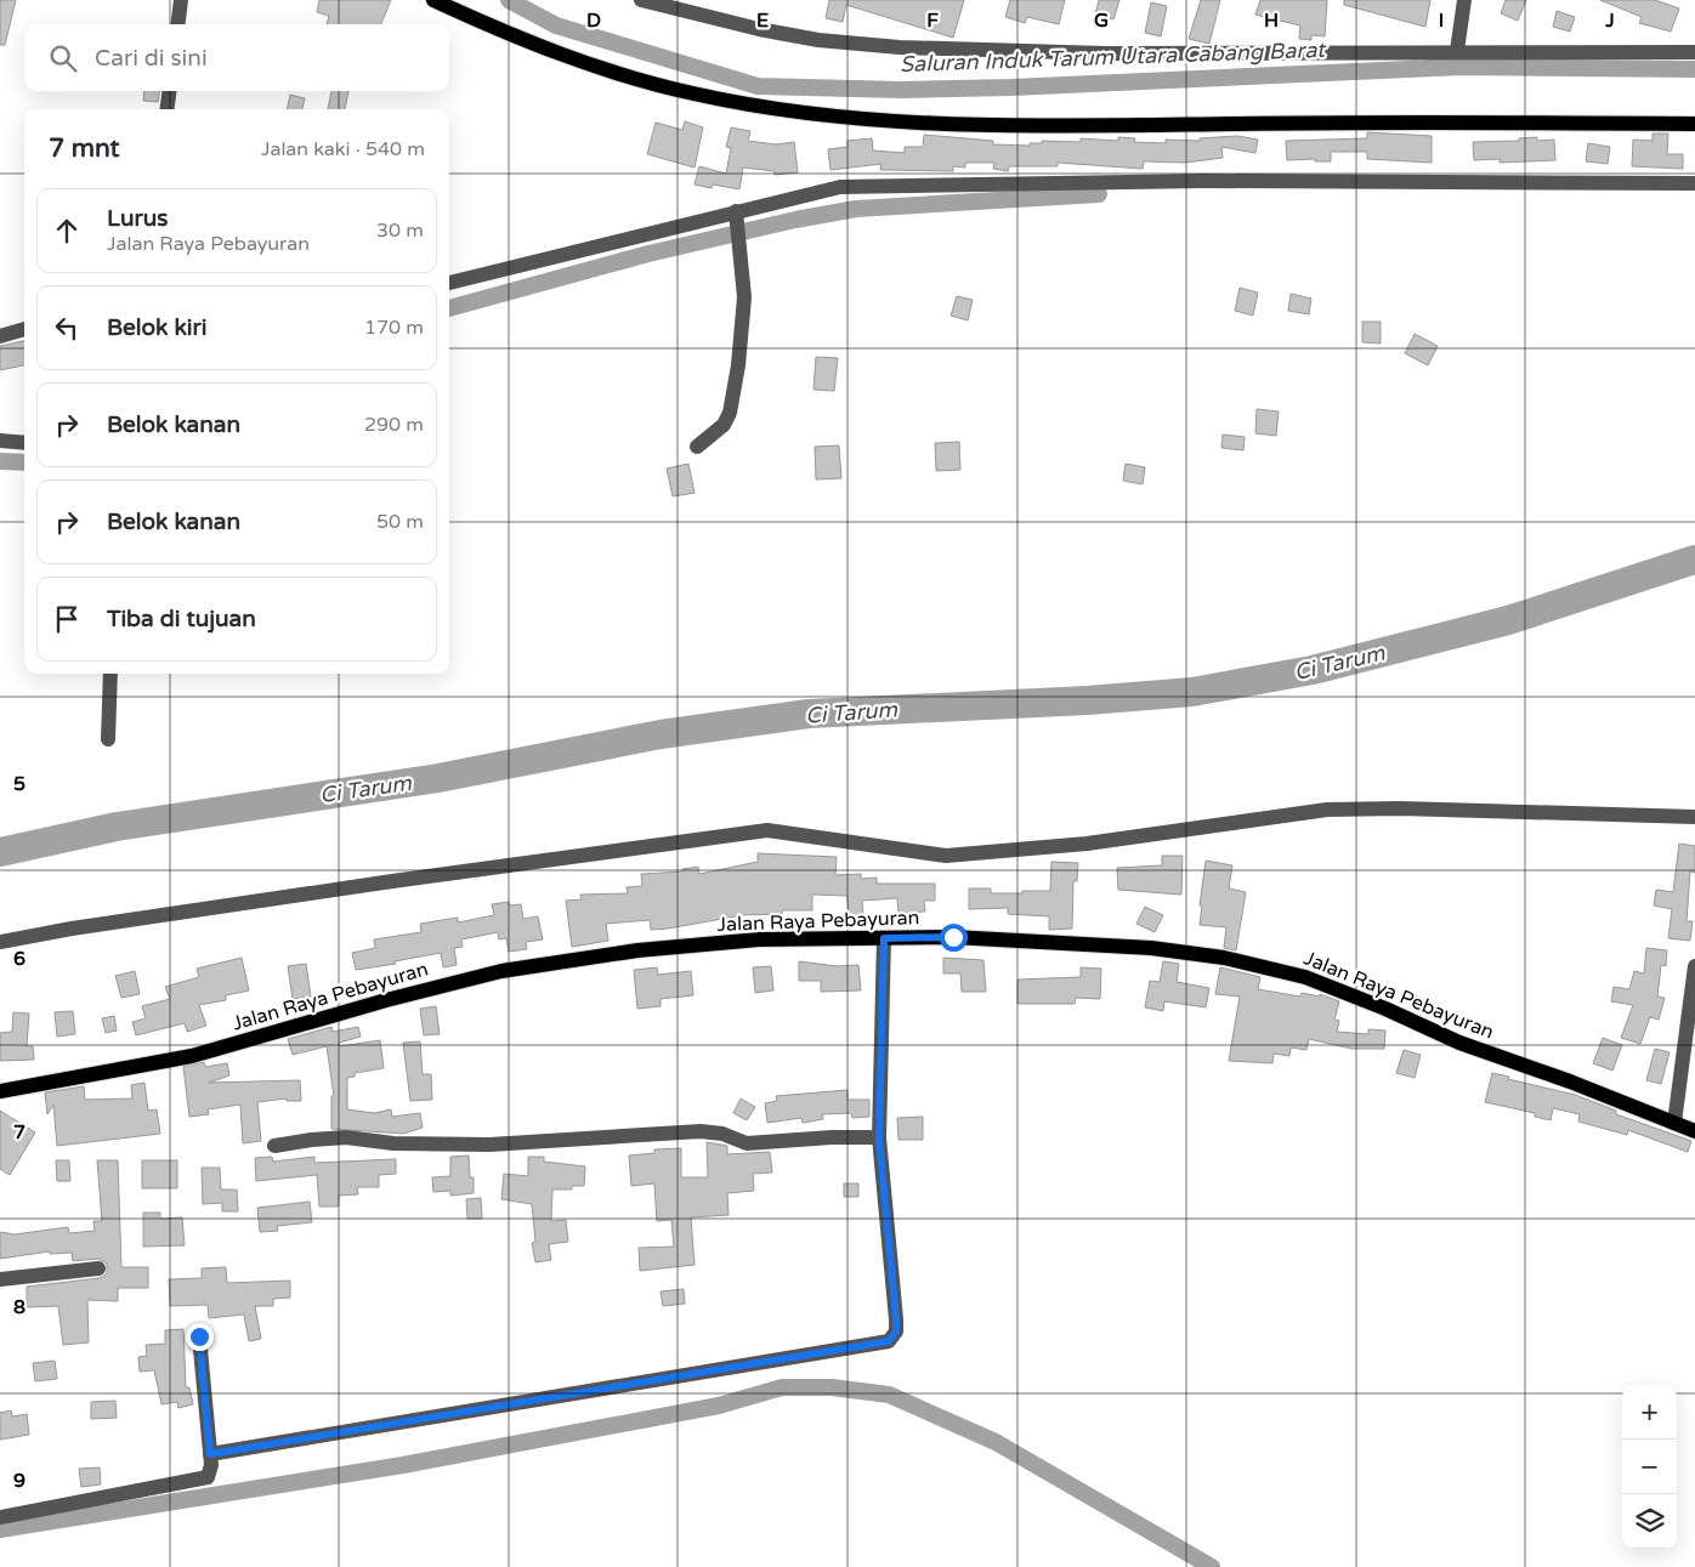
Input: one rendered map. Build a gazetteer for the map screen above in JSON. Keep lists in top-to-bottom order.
{
  "streets": {
    "main road": ["Jalan Raya Pebayuran"]
  },
  "water": ["Saluran Induk Tarum Utara Cabang Barat", "Ci Tarum"],
  "page": {
    "search": "Cari di sini",
    "heading": ["7 mnt", "Jalan kaki · 540 m"],
    "list": [
      ["Lurus", "Jalan Raya Pebayuran", "30 m"],
      ["Belok kiri", "170 m"],
      ["Belok kanan", "290 m"],
      ["Belok kanan", "50 m"],
      "Tiba di tujuan"
    ],
    "map_buttons": ["+", "−"]
  },
  "grid": {
    "columns": [
      "D",
      "E",
      "F",
      "G",
      "H",
      "I",
      "J"
    ],
    "rows": [
      "5",
      "6",
      "7",
      "8",
      "9"
    ]
  }
}
